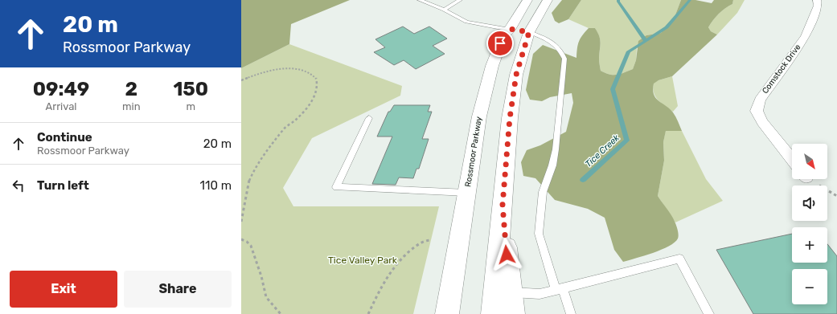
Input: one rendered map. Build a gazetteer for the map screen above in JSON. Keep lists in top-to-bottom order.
{
  "streets": {
    "street": ["Comstock Drive", "Rossmoor Parkway"]
  },
  "water": ["Tice Creek"],
  "parks": ["Tice Valley Park"],
  "north": "bottom right",
  "page": {
    "turn": ["20 m", "Rossmoor Parkway"],
    "eta": [
      "09:49",
      "Arrival",
      "2",
      "min",
      "150",
      "m"
    ],
    "list": [
      {
        "name": "Continue",
        "note": "Rossmoor Parkway",
        "value": "20 m"
      },
      {
        "name": "Turn left",
        "value": "110 m"
      }
    ],
    "map_buttons": ["+", "−"],
    "buttons": ["Exit", "Share"]
  }
}
